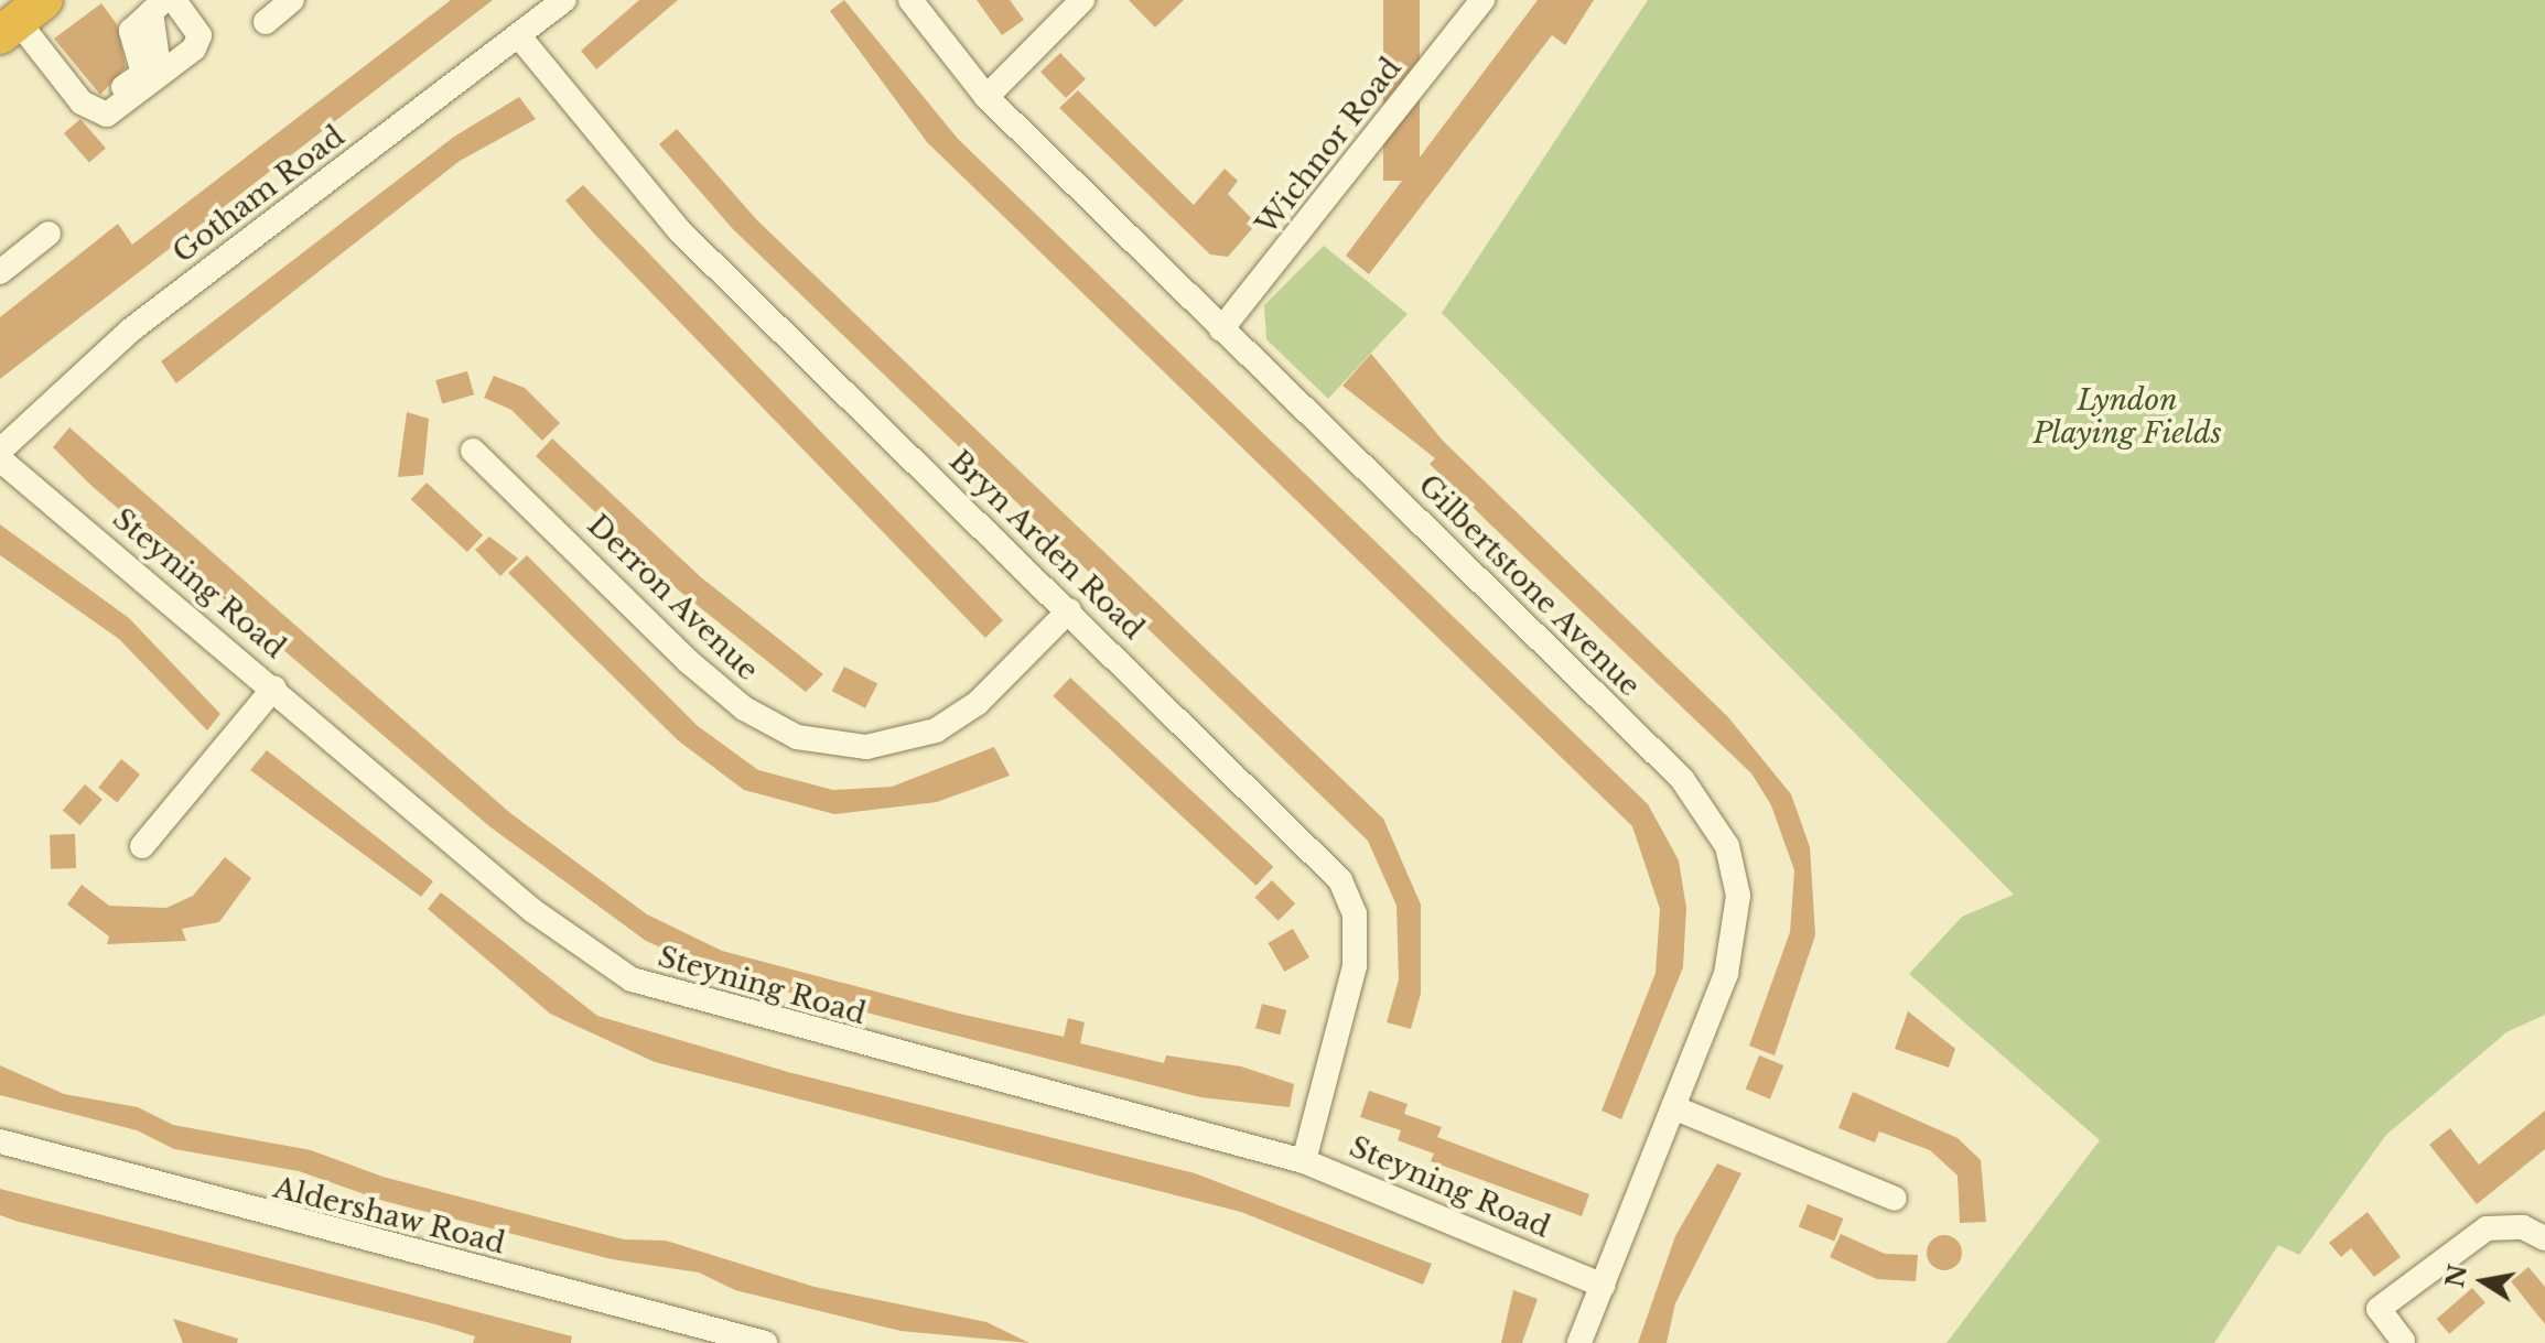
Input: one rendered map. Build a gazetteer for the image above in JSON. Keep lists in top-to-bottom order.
{
  "streets": {
    "street": [
      "Wichnor Road",
      "Gotham Road",
      "Bryn Arden Road",
      "Steyning Road",
      "Gilbertstone Avenue",
      "Derron Avenue",
      "Aldershaw Road"
    ]
  },
  "crossings": [
    ["Wichnor Road", "Gilbertstone Avenue"],
    ["Gotham Road", "Bryn Arden Road"],
    ["Bryn Arden Road", "Steyning Road"],
    ["Bryn Arden Road", "Derron Avenue"],
    ["Steyning Road", "Gilbertstone Avenue"]
  ],
  "parks": ["Lyndon Playing Fields"],
  "north": "left"
}
